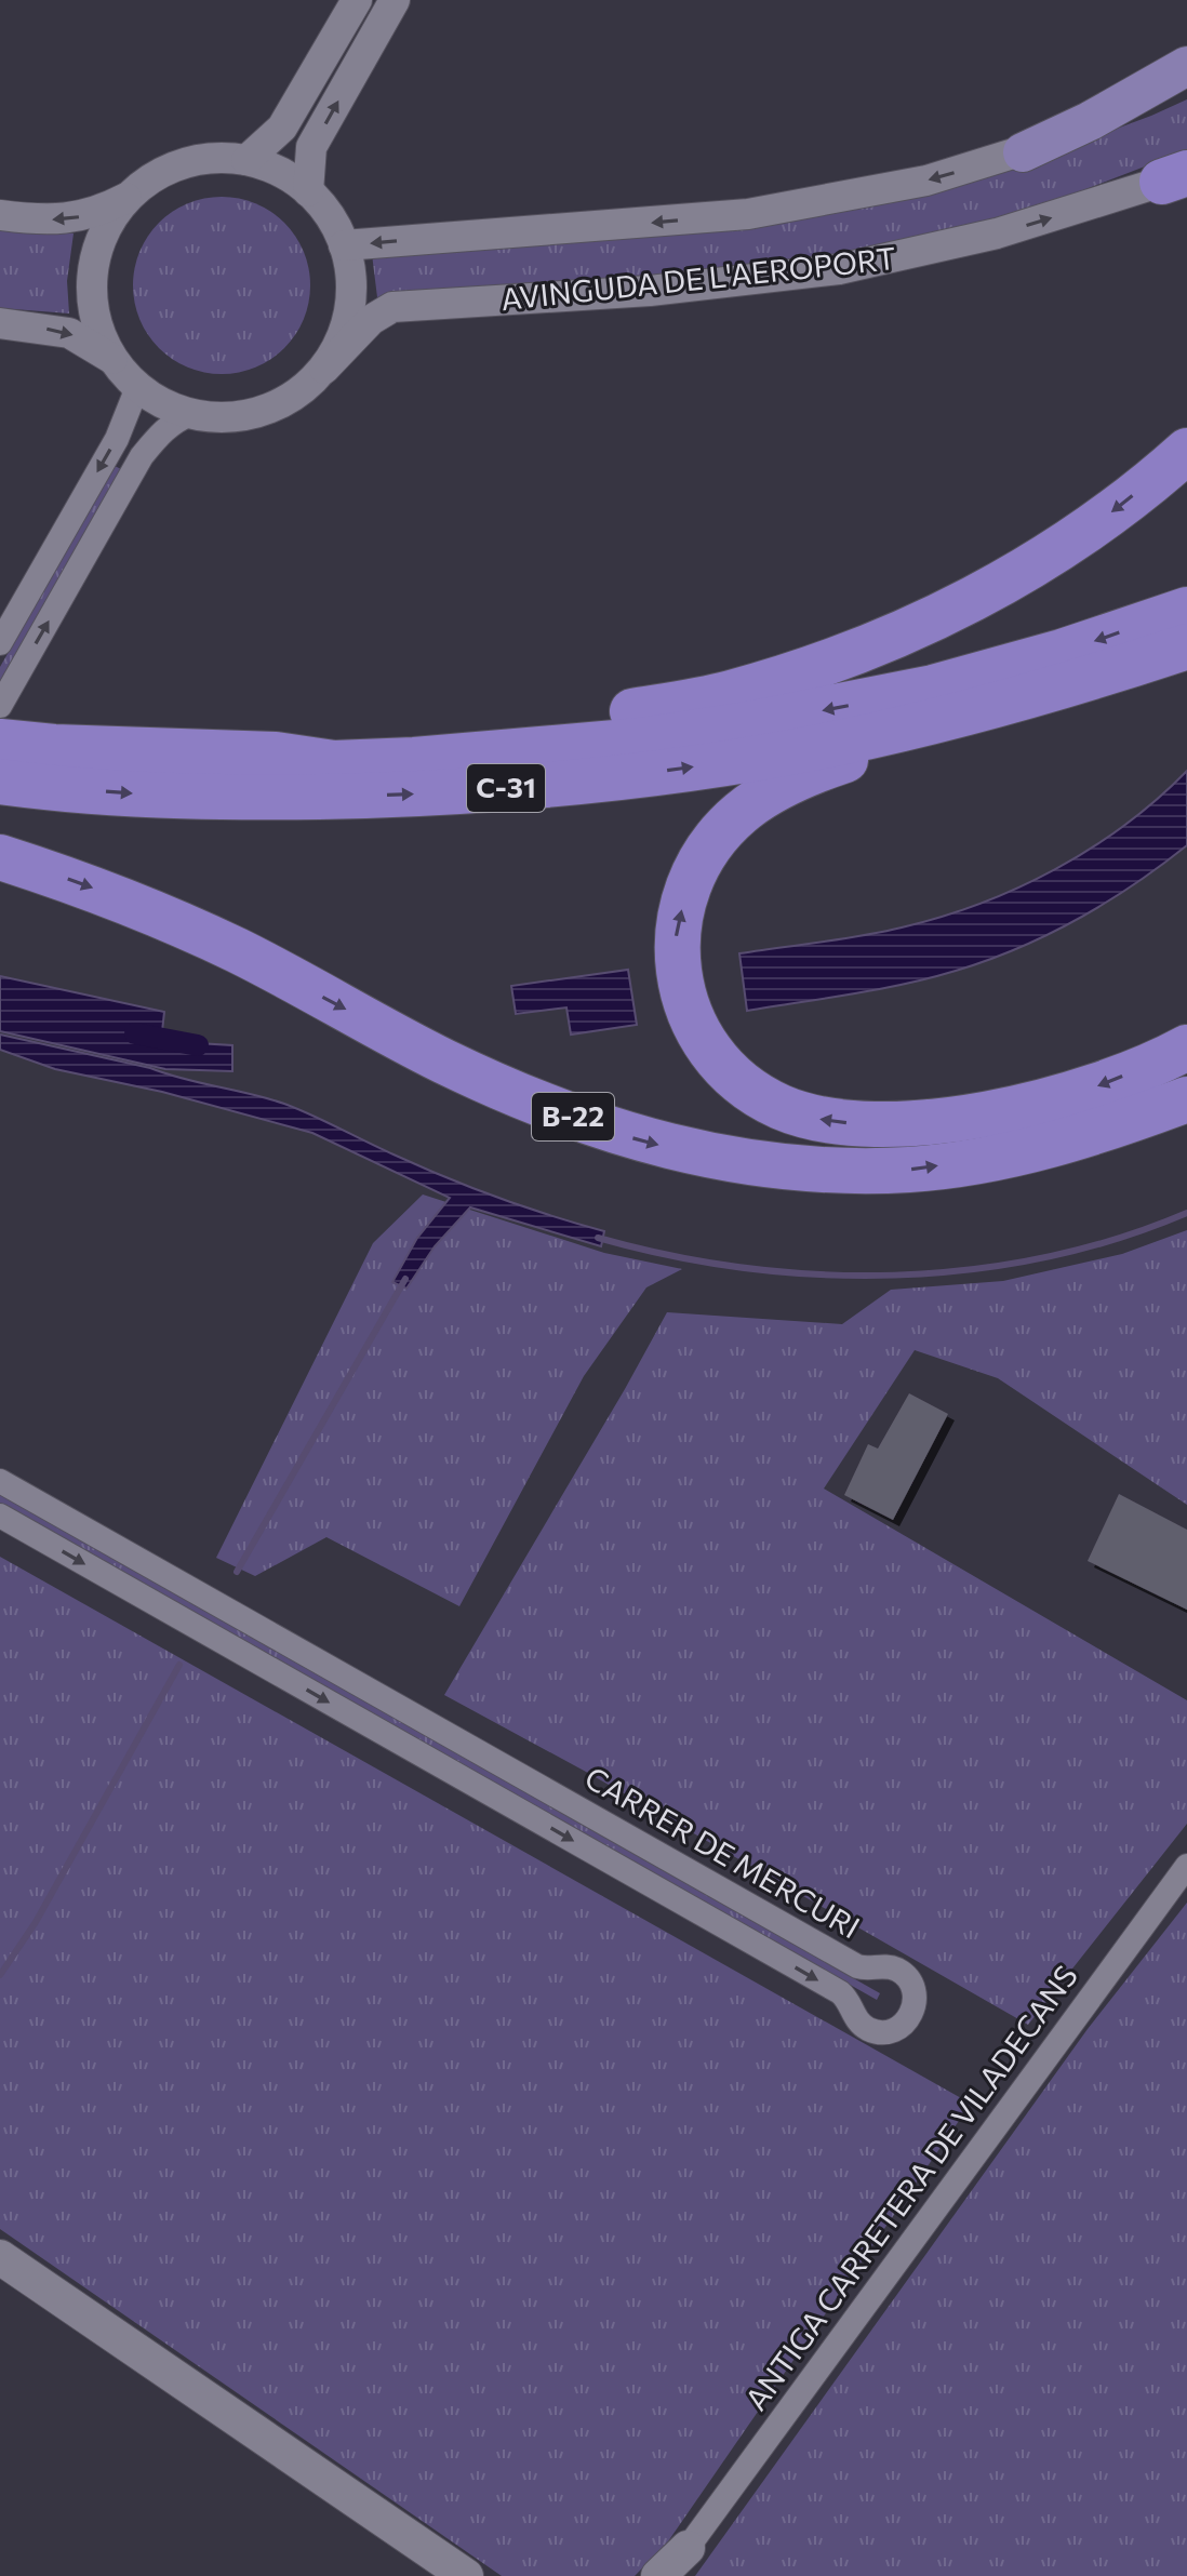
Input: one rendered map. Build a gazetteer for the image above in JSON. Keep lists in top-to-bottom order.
{
  "streets": {
    "highway": ["C-31", "B-22"],
    "street": ["AVINGUDA DE L'AEROPORT", "CARRER DE MERCURI", "ANTIGA CARRETERA DE VILADECANS"]
  }
}
